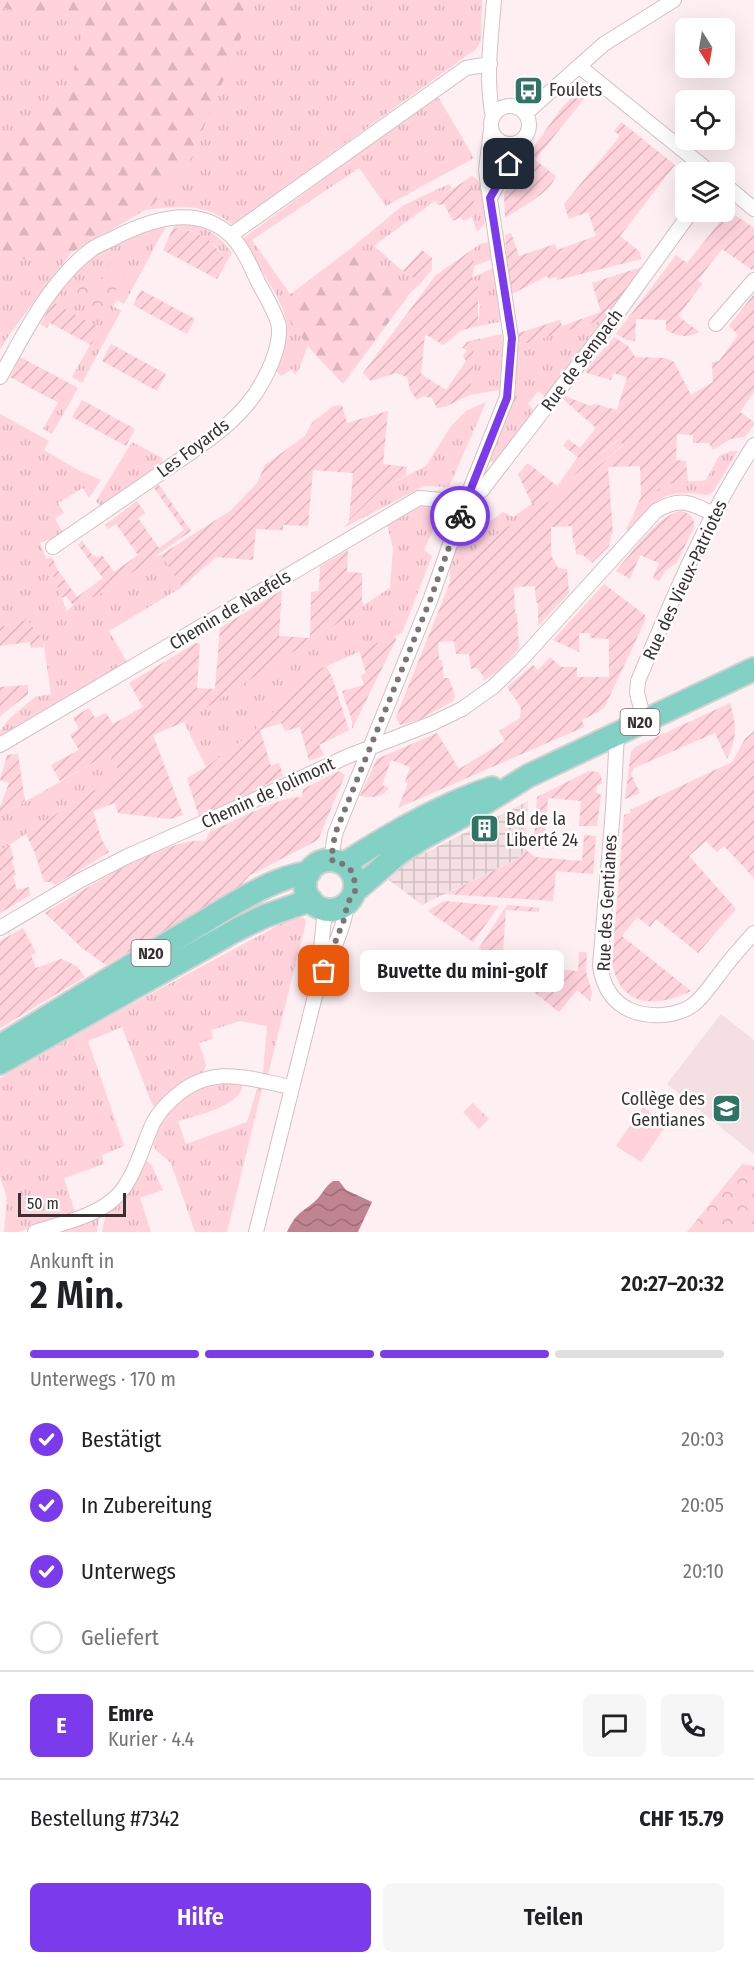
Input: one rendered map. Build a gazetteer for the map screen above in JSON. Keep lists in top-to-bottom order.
{
  "streets": {
    "main road": ["N20"],
    "street": [
      "Rue de Sempach",
      "Les Foyards",
      "Rue des Vieux-Patriotes",
      "Chemin de Naefels",
      "Chemin de Jolimont",
      "Rue des Gentianes"
    ]
  },
  "crossings": [
    ["Rue de Sempach", "Chemin de Naefels"],
    ["Rue des Vieux-Patriotes", "N20"],
    ["Rue des Vieux-Patriotes", "Chemin de Jolimont"],
    ["N20", "Rue des Gentianes"]
  ],
  "places": {
    "bus stop": ["Foulets"],
    "building": ["Bd de la Liberté 24"],
    "other": ["Buvette du mini-golf"],
    "school or university": ["Collège des Gentianes"]
  },
  "scale_bar": "50 m",
  "north": "bottom",
  "page": {
    "bubble": "Buvette du mini-golf",
    "scale": "50 m",
    "heading": ["2 Min.", "Ankunft in", "20:27–20:32"],
    "panel": [
      "Emre",
      "Kurier · 4.4",
      "Bestellung #7342",
      "CHF 15.79"
    ],
    "bar": "Unterwegs · 170 m",
    "list": [
      ["Bestätigt", "20:03"],
      ["In Zubereitung", "20:05"],
      ["Unterwegs", "20:10"],
      "Geliefert"
    ],
    "round": "E",
    "buttons": ["Hilfe", "Teilen"]
  }
}
